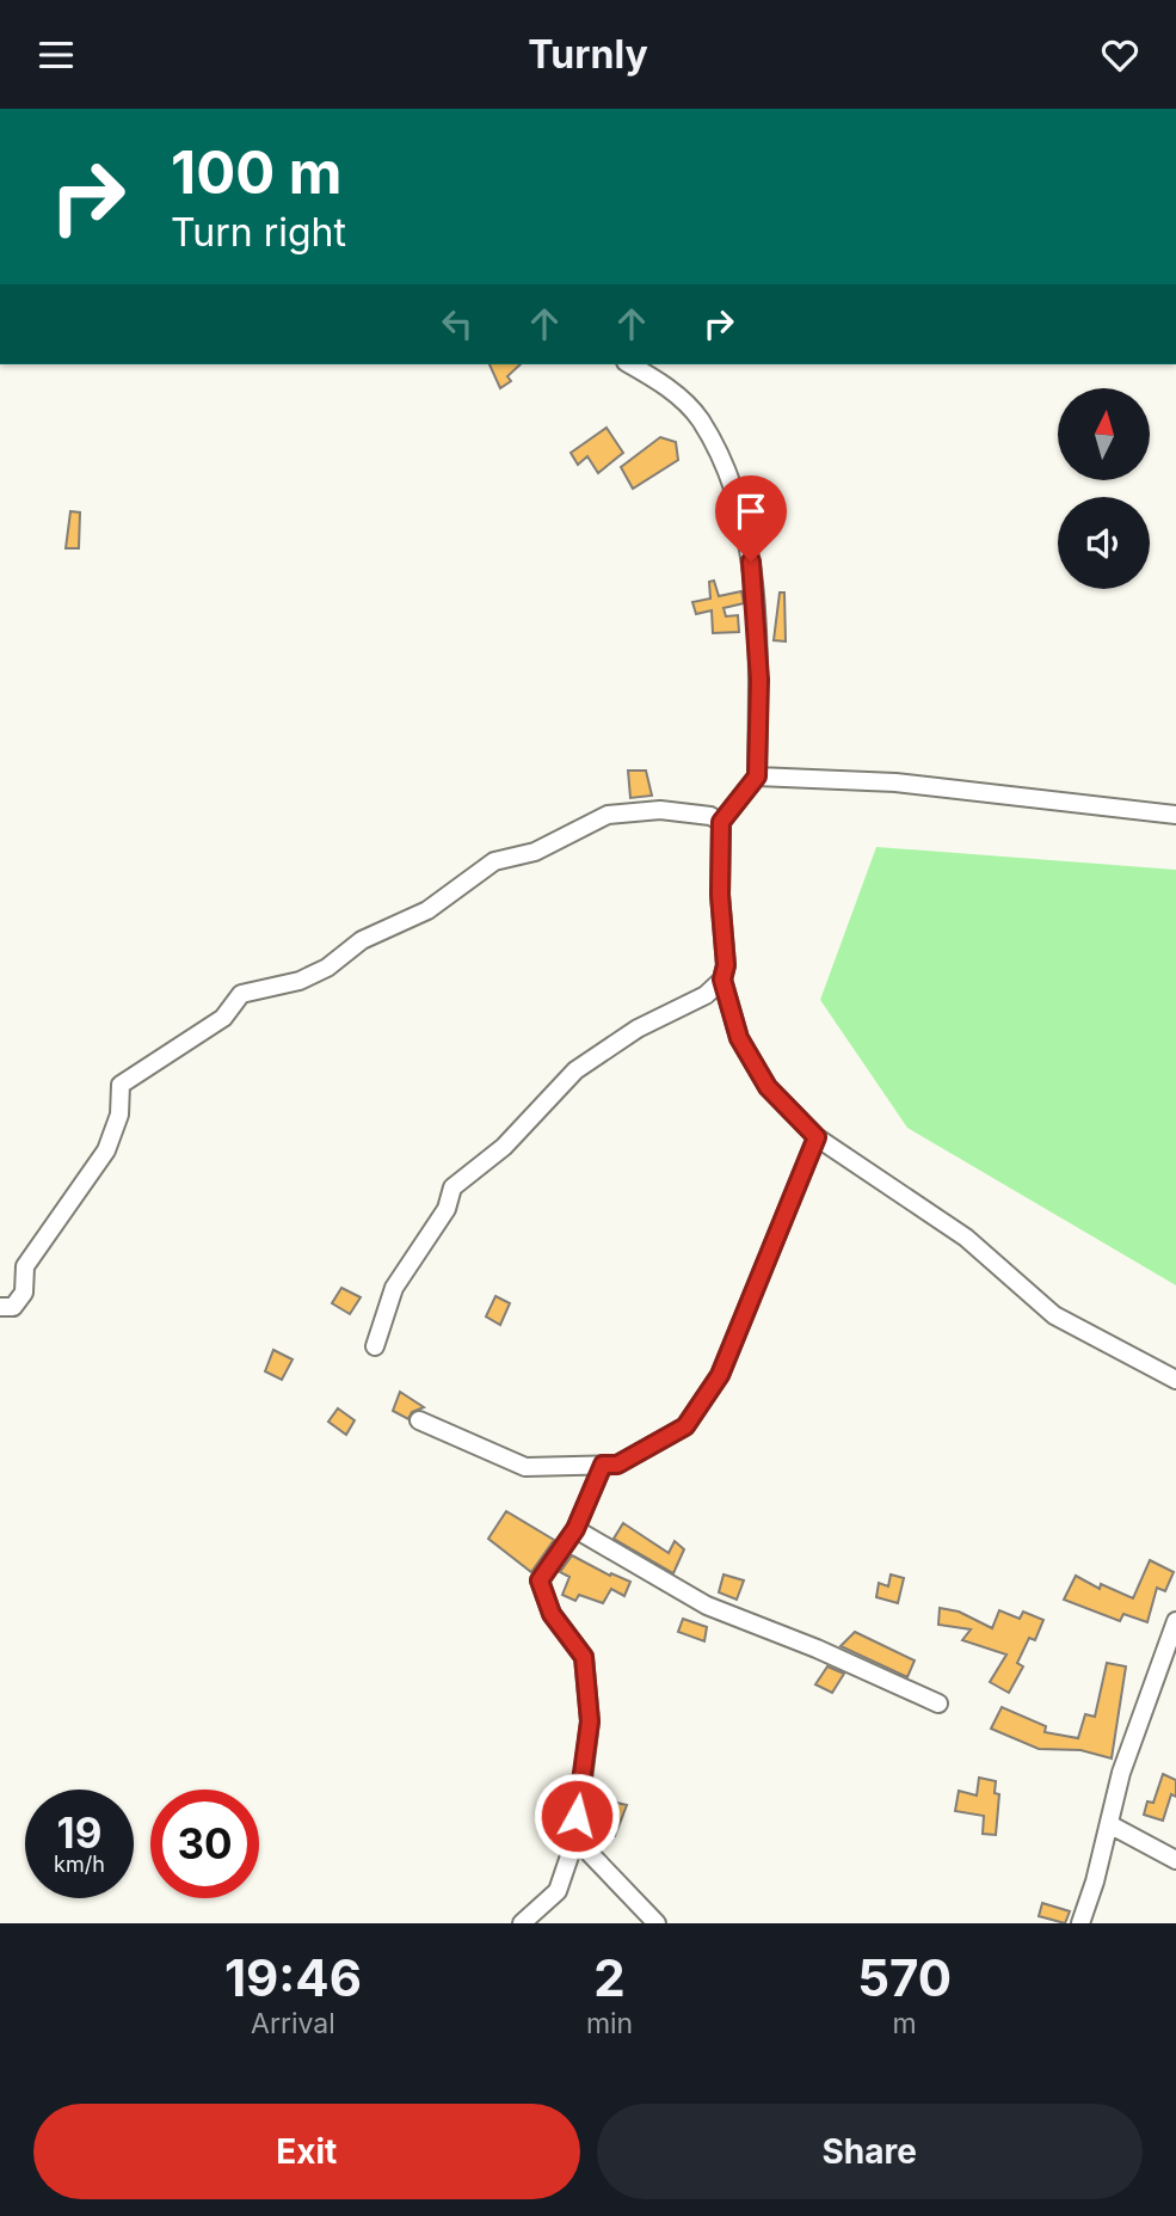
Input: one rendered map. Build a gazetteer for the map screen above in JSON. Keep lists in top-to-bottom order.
{
  "north": "top",
  "page": {
    "header": "Turnly",
    "turn": ["100 m", "Turn right"],
    "speed": "19 km/h",
    "limit": "30",
    "eta": [
      "19:46",
      "Arrival",
      "2",
      "min",
      "570",
      "m"
    ],
    "buttons": ["Exit", "Share"]
  }
}
